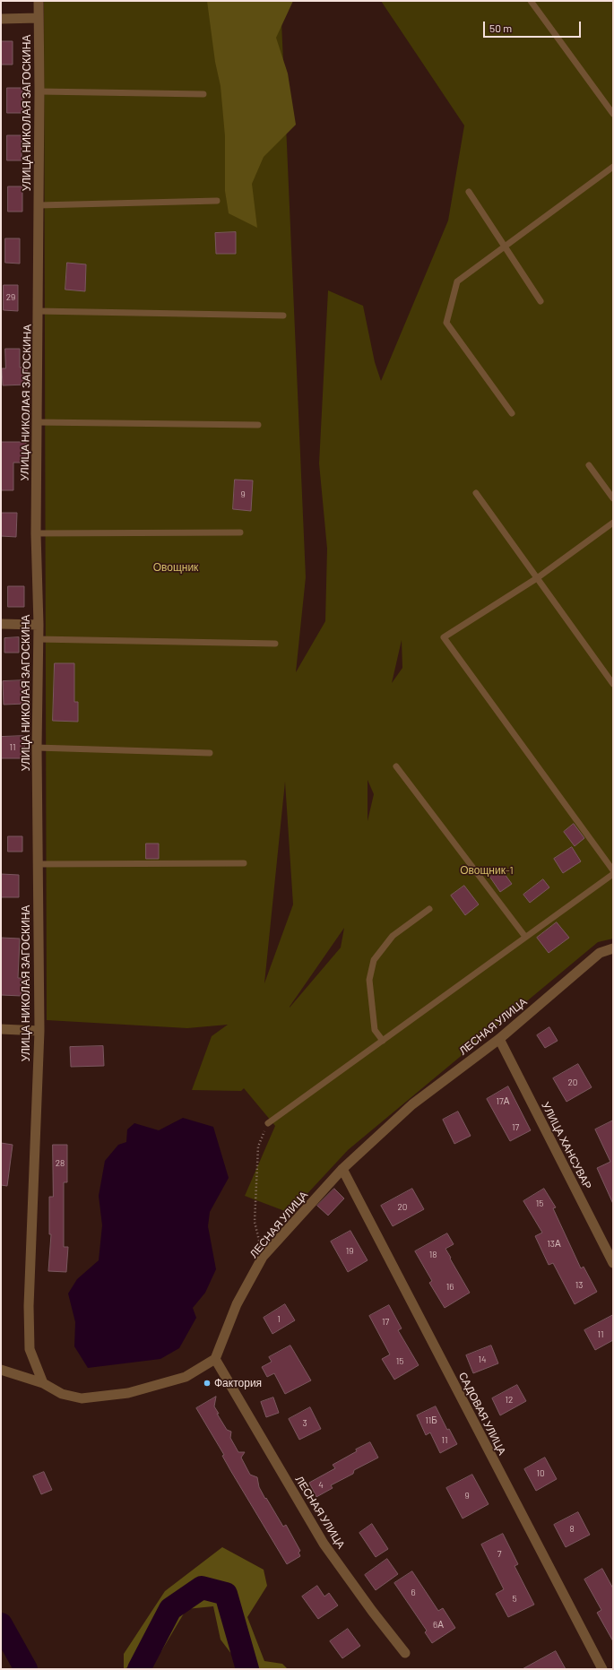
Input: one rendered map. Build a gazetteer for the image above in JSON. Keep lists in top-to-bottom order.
{
  "streets": {
    "street": [
      "УЛИЦА НИКОЛАЯ ЗАГОСКИНА",
      "ЛЕСНАЯ УЛИЦА",
      "УЛИЦА ХАНСУВАР",
      "САДОВАЯ УЛИЦА"
    ]
  },
  "crossings": [
    ["ЛЕСНАЯ УЛИЦА", "УЛИЦА ХАНСУВАР"],
    ["ЛЕСНАЯ УЛИЦА", "САДОВАЯ УЛИЦА"]
  ],
  "parks": ["Овощник", "Овощник-1"],
  "places": ["Фактория"],
  "house_numbers": [
    "29",
    "9",
    "11",
    "20",
    "17А",
    "17",
    "28",
    "15",
    "20",
    "13А",
    "19",
    "18",
    "13",
    "16",
    "1",
    "17",
    "11",
    "14",
    "15",
    "12",
    "11Б",
    "3",
    "11",
    "10",
    "4",
    "9",
    "8",
    "7",
    "6",
    "5",
    "6А"
  ],
  "scale_bar": "50 m"
}
